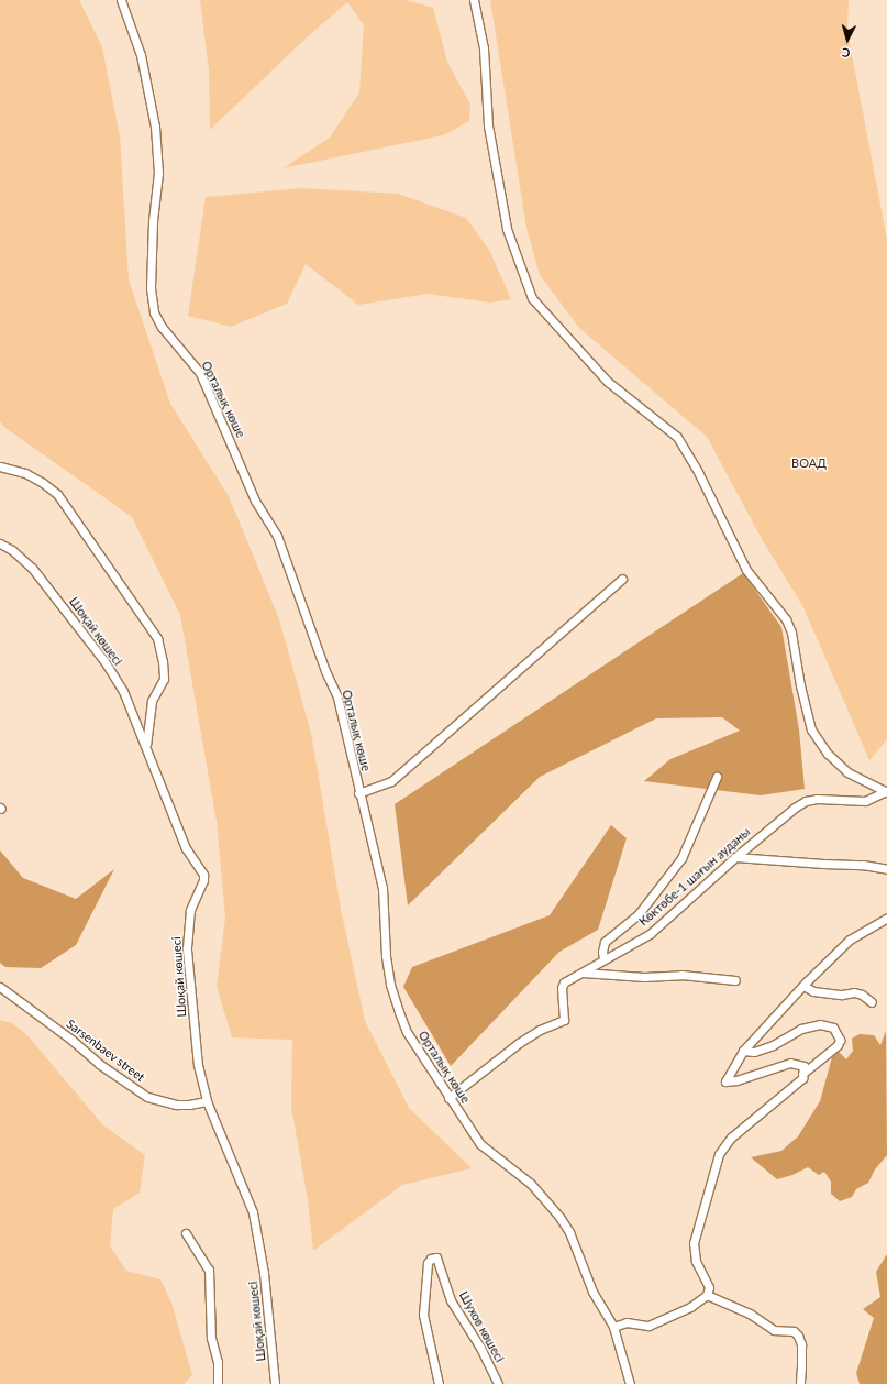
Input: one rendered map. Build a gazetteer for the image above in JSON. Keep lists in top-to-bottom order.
{
  "streets": {
    "street": [
      "Орталық көше",
      "Шоқай көшесі",
      "Көктөбе-1 шағын ауданы",
      "Sarsenbaev street",
      "Шухов көшесі"
    ]
  },
  "crossings": [
    ["Орталық көше", "Көктөбе-1 шағын ауданы"],
    ["Шоқай көшесі", "Sarsenbaev street"]
  ],
  "parks": ["ВОАД"],
  "north": "bottom"
}
